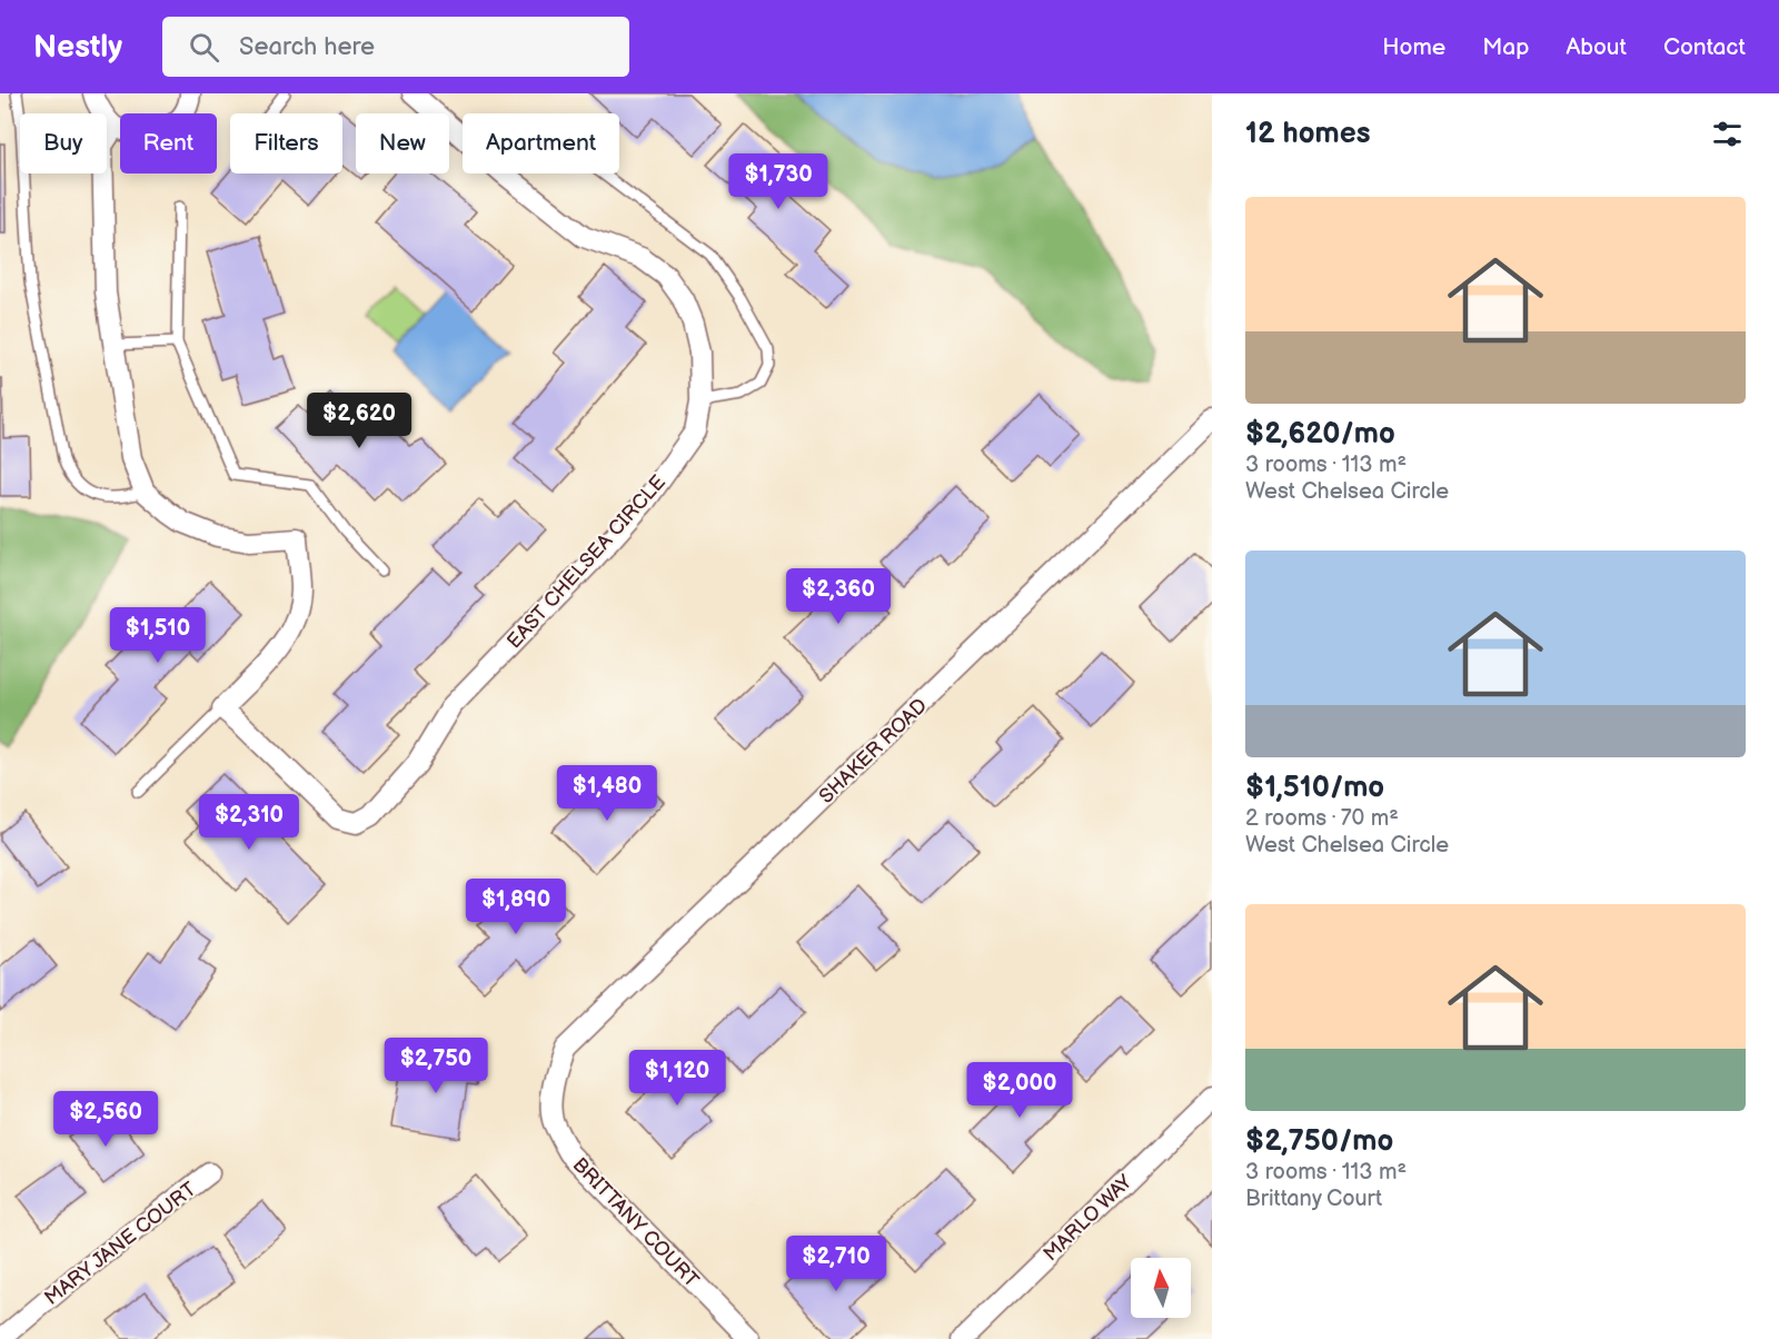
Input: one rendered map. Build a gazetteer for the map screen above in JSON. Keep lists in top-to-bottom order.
{
  "streets": {
    "street": [
      "EAST CHELSEA CIRCLE",
      "SHAKER ROAD",
      "MARLO WAY",
      "BRITTANY COURT",
      "MARY JANE COURT"
    ]
  },
  "crossings": [
    ["SHAKER ROAD", "BRITTANY COURT"]
  ],
  "north": "top",
  "page": {
    "header": "Nestly",
    "search": "Search here",
    "nav": [
      "Home",
      "Map",
      "About",
      "Contact"
    ],
    "heading": "12 homes",
    "chip": [
      "Buy",
      "Rent",
      "Filters",
      "New",
      "Apartment"
    ],
    "price": [
      "$1,730",
      "$2,620",
      "$2,360",
      "$1,510",
      "$1,480",
      "$2,310",
      "$1,890",
      "$2,750",
      "$1,120",
      "$2,000",
      "$2,560",
      "$2,710"
    ],
    "list": [
      {
        "name": "$2,620/mo",
        "note": "3 rooms · 113 m² · West Chelsea Circle"
      },
      {
        "name": "$1,510/mo",
        "note": "2 rooms · 70 m² · West Chelsea Circle"
      },
      {
        "name": "$2,750/mo",
        "note": "3 rooms · 113 m² · Brittany Court"
      }
    ]
  }
}
